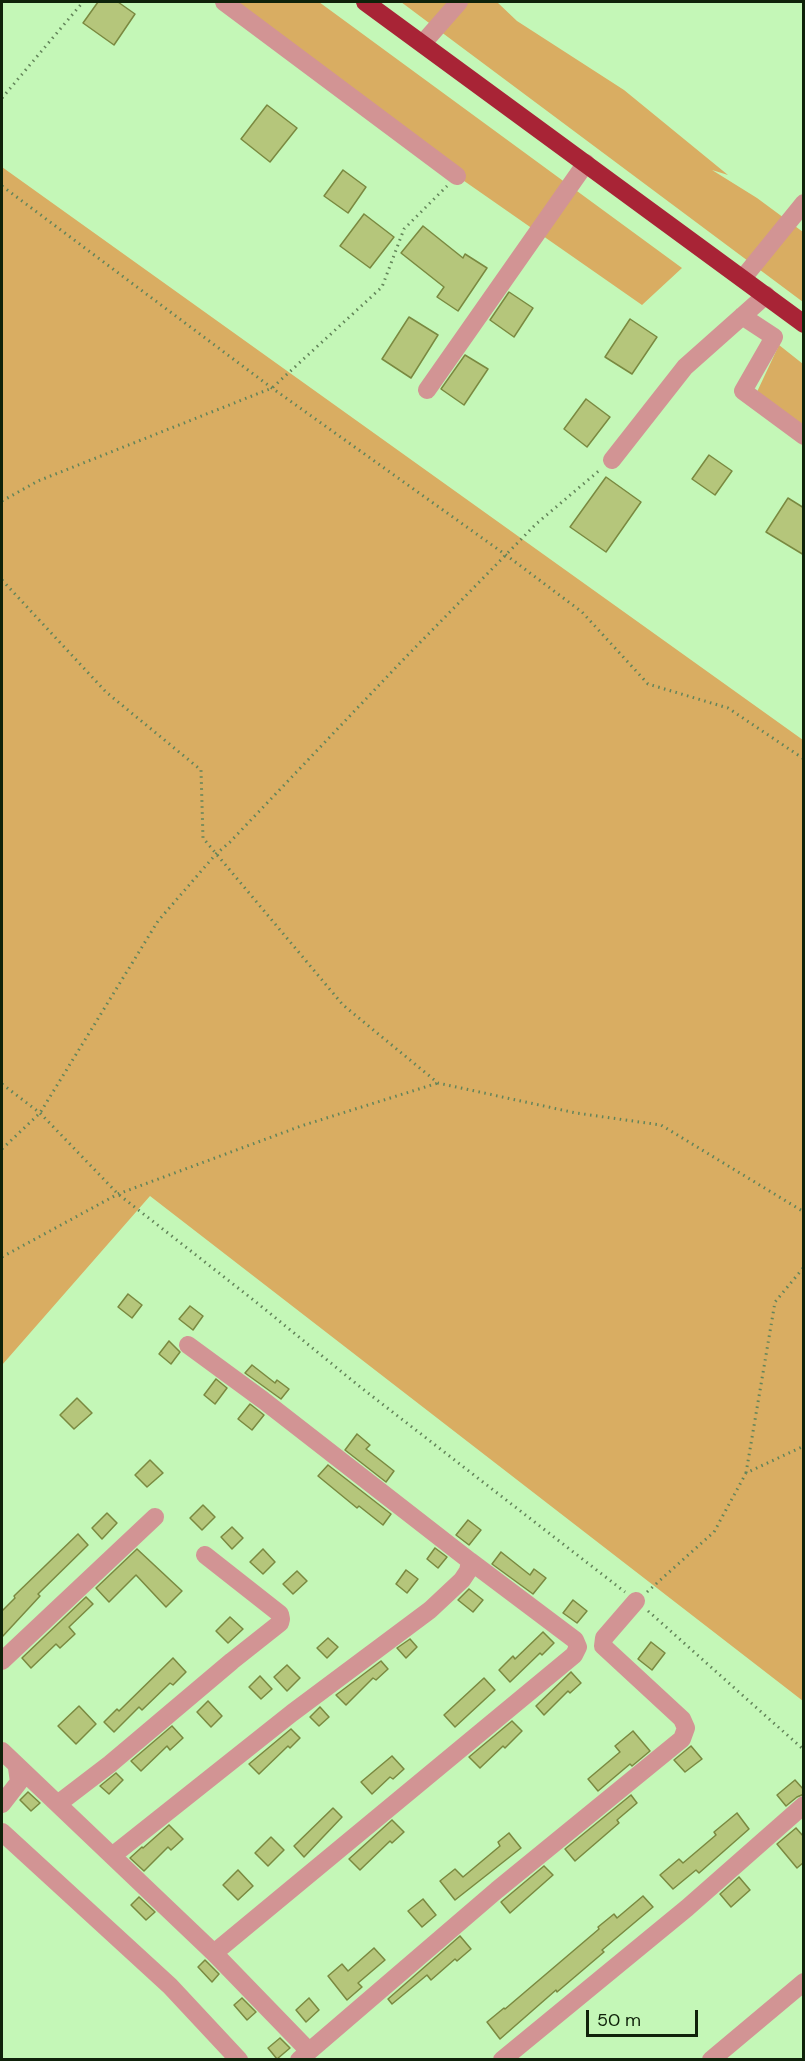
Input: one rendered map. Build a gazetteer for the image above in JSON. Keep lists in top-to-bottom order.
{
  "scale_bar": "50 m"
}
